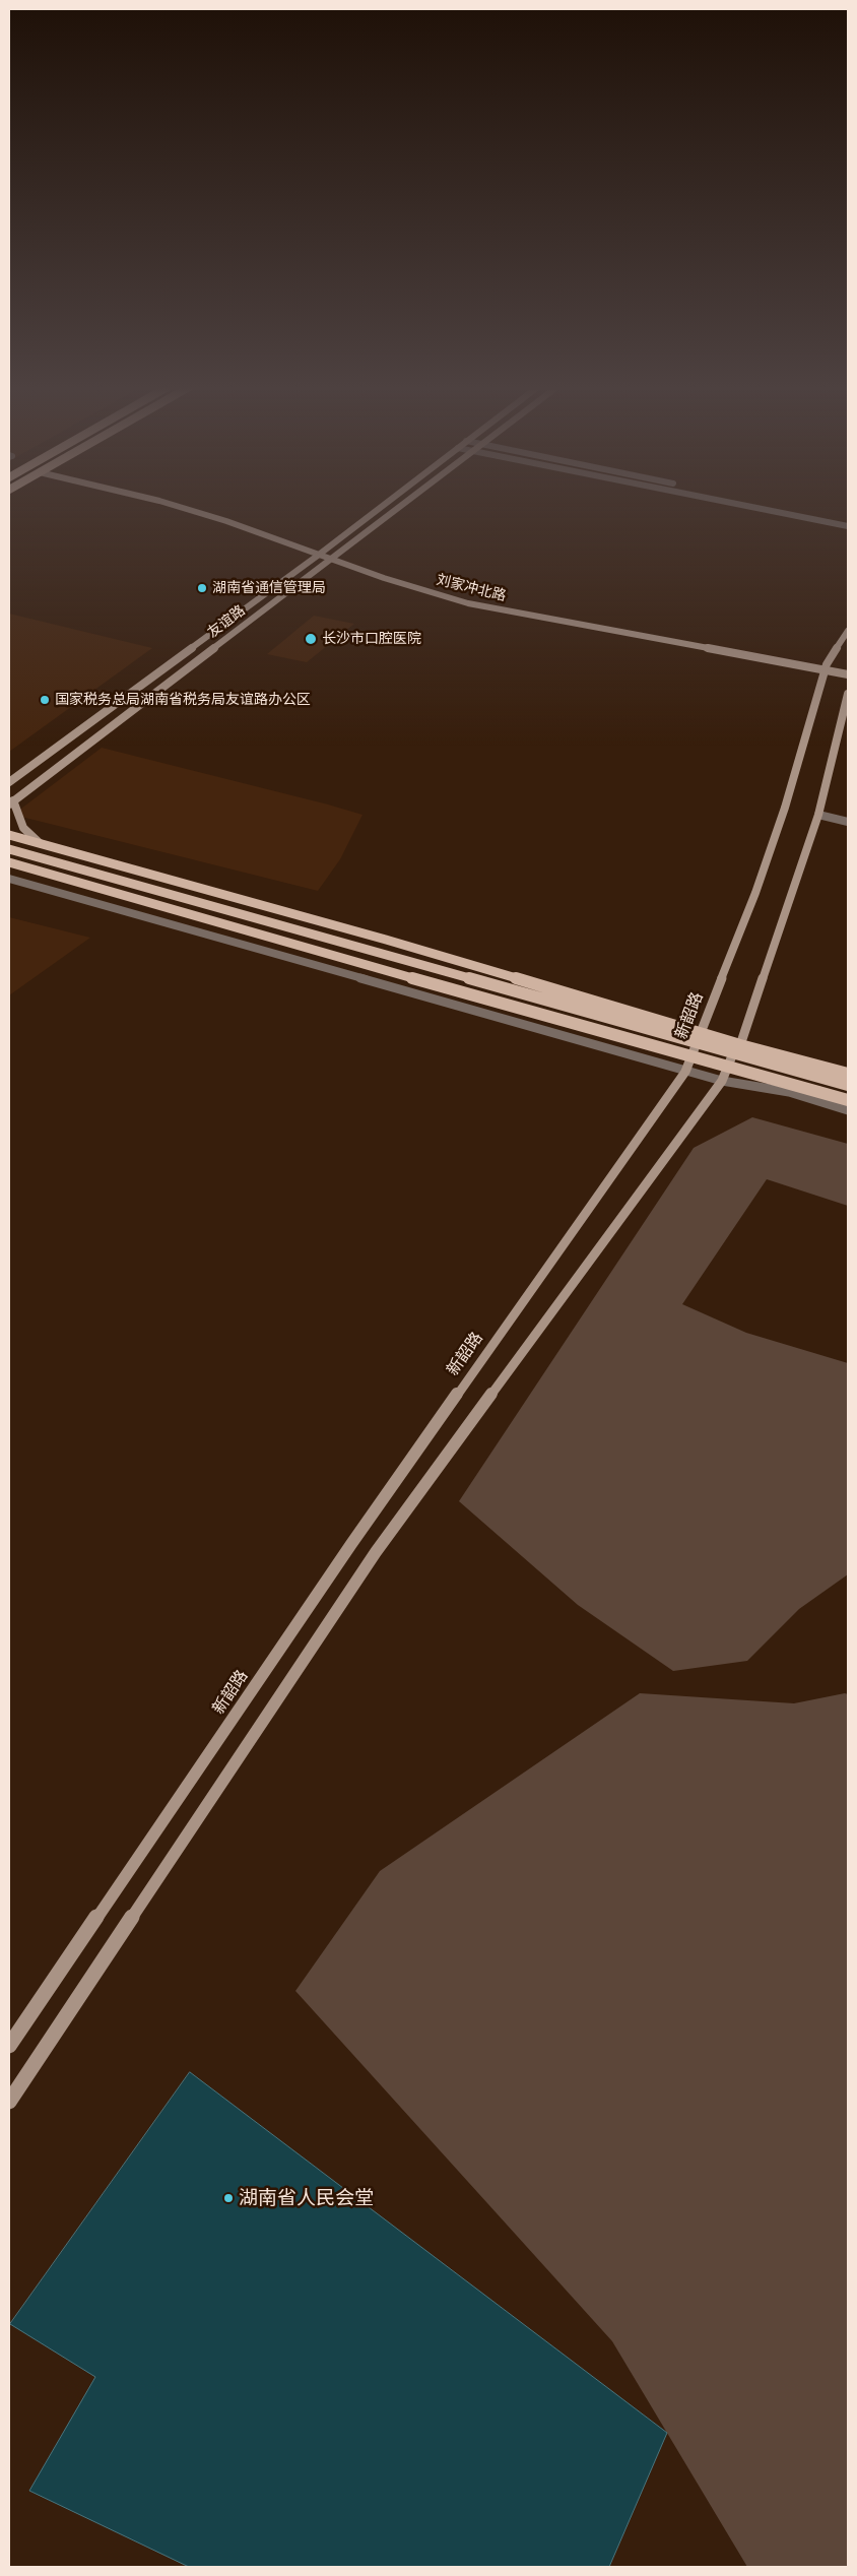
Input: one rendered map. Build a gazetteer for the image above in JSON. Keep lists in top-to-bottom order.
{
  "streets": {
    "main road": ["刘家冲北路", "友谊路", "新韶路"]
  },
  "crossings": [
    ["刘家冲北路", "友谊路"],
    ["刘家冲北路", "新韶路"]
  ],
  "places": [
    "湖南省通信管理局",
    "长沙市口腔医院",
    "国家税务总局湖南省税务局友谊路办公区",
    "湖南省人民会堂"
  ]
}
